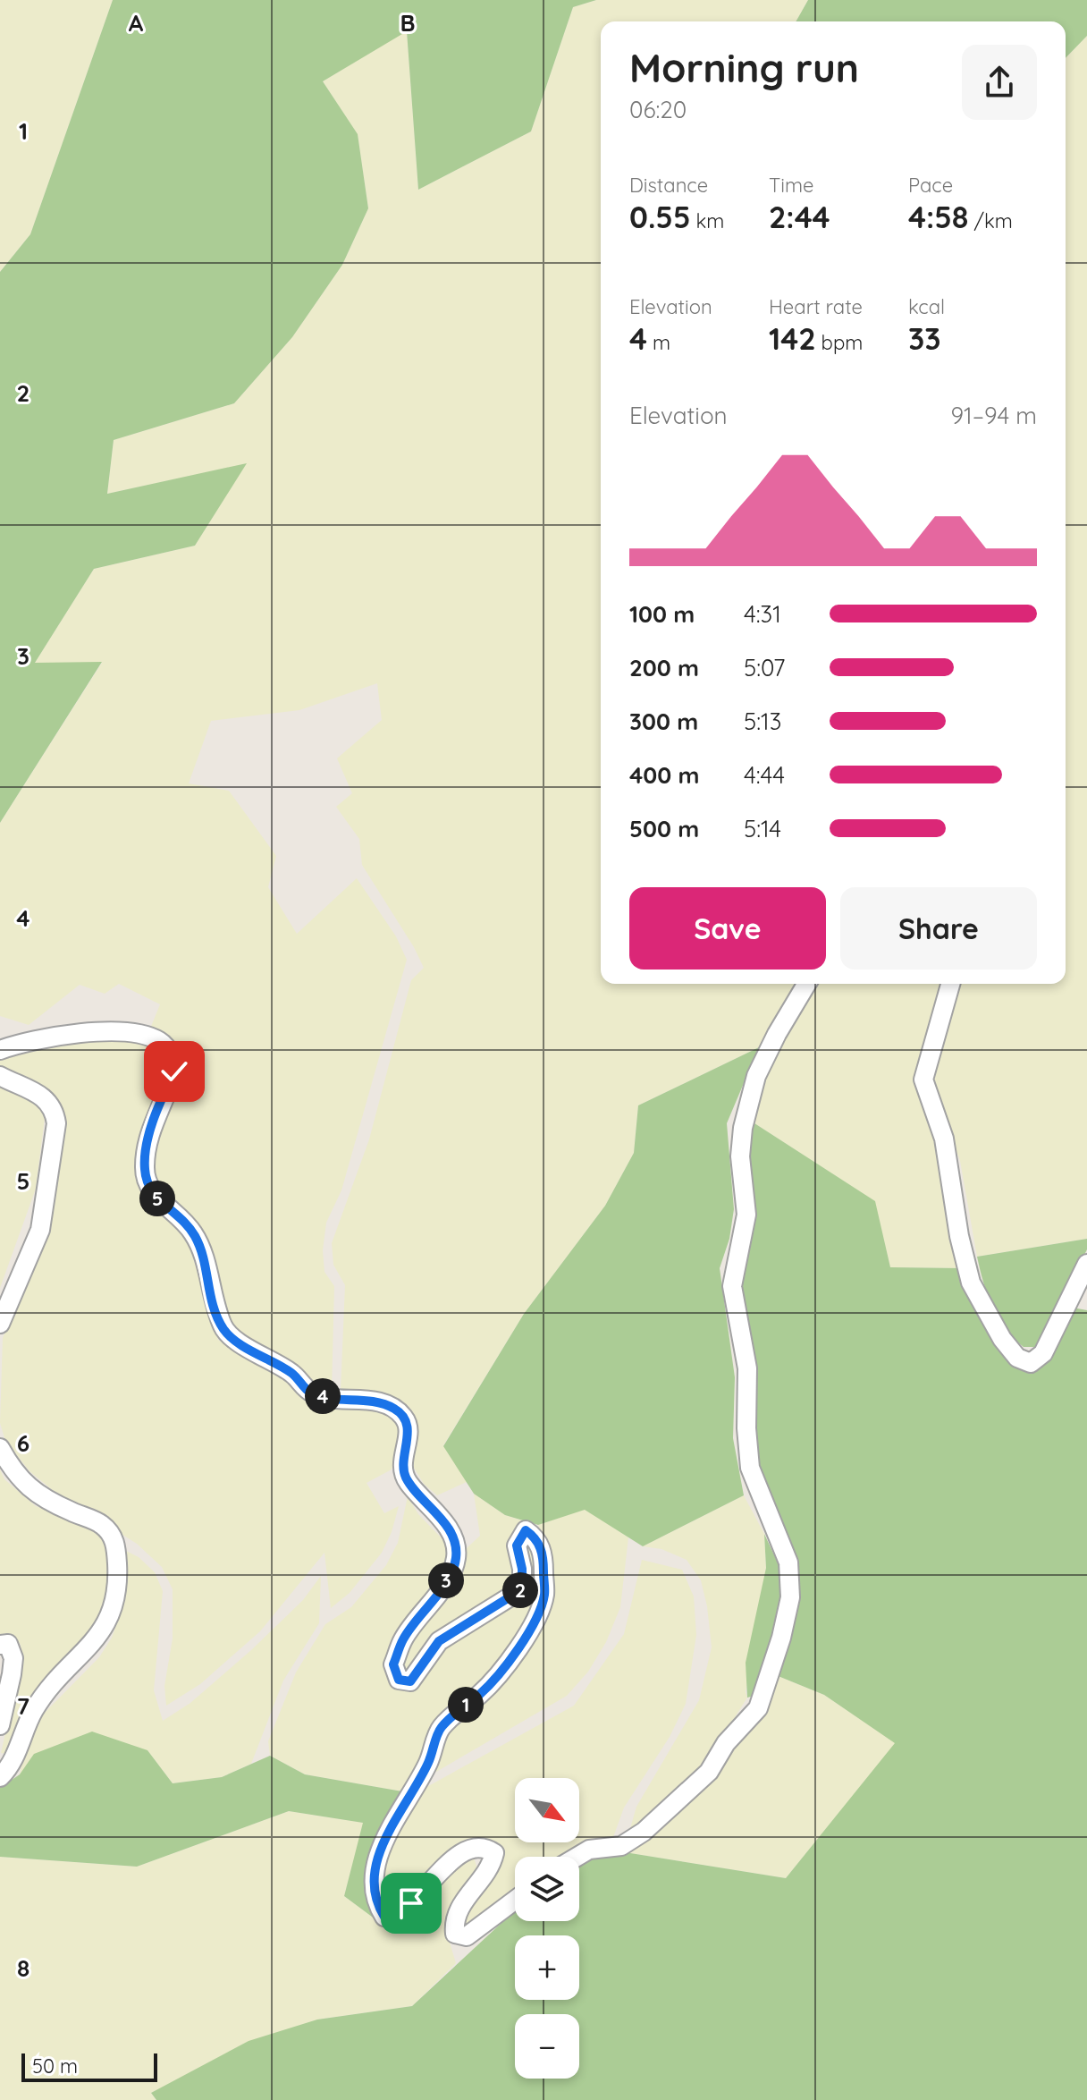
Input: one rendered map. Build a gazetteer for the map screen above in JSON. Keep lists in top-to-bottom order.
{
  "scale_bar": "50 m",
  "north": "bottom right",
  "page": {
    "heading": ["Morning run", "06:20"],
    "stats": [
      ["Distance", "0.55 km"],
      ["Time", "2:44"],
      ["Pace", "4:58 /km"],
      ["Elevation", "4 m"],
      ["Heart rate", "142 bpm"],
      ["kcal", "33"]
    ],
    "chart": ["Elevation", "91–94 m"],
    "list": [
      {
        "name": "100 m",
        "note": "4:31"
      },
      {
        "name": "200 m",
        "note": "5:07"
      },
      {
        "name": "300 m",
        "note": "5:13"
      },
      {
        "name": "400 m",
        "note": "4:44"
      },
      {
        "name": "500 m",
        "note": "5:14"
      }
    ],
    "buttons": ["Save", "Share"],
    "pins": [
      "5",
      "4",
      "3",
      "2",
      "1"
    ],
    "map_buttons": ["+", "−"],
    "scale": "50 m"
  },
  "grid": {
    "columns": ["A", "B"],
    "rows": [
      "1",
      "2",
      "3",
      "4",
      "5",
      "6",
      "7",
      "8"
    ]
  }
}
